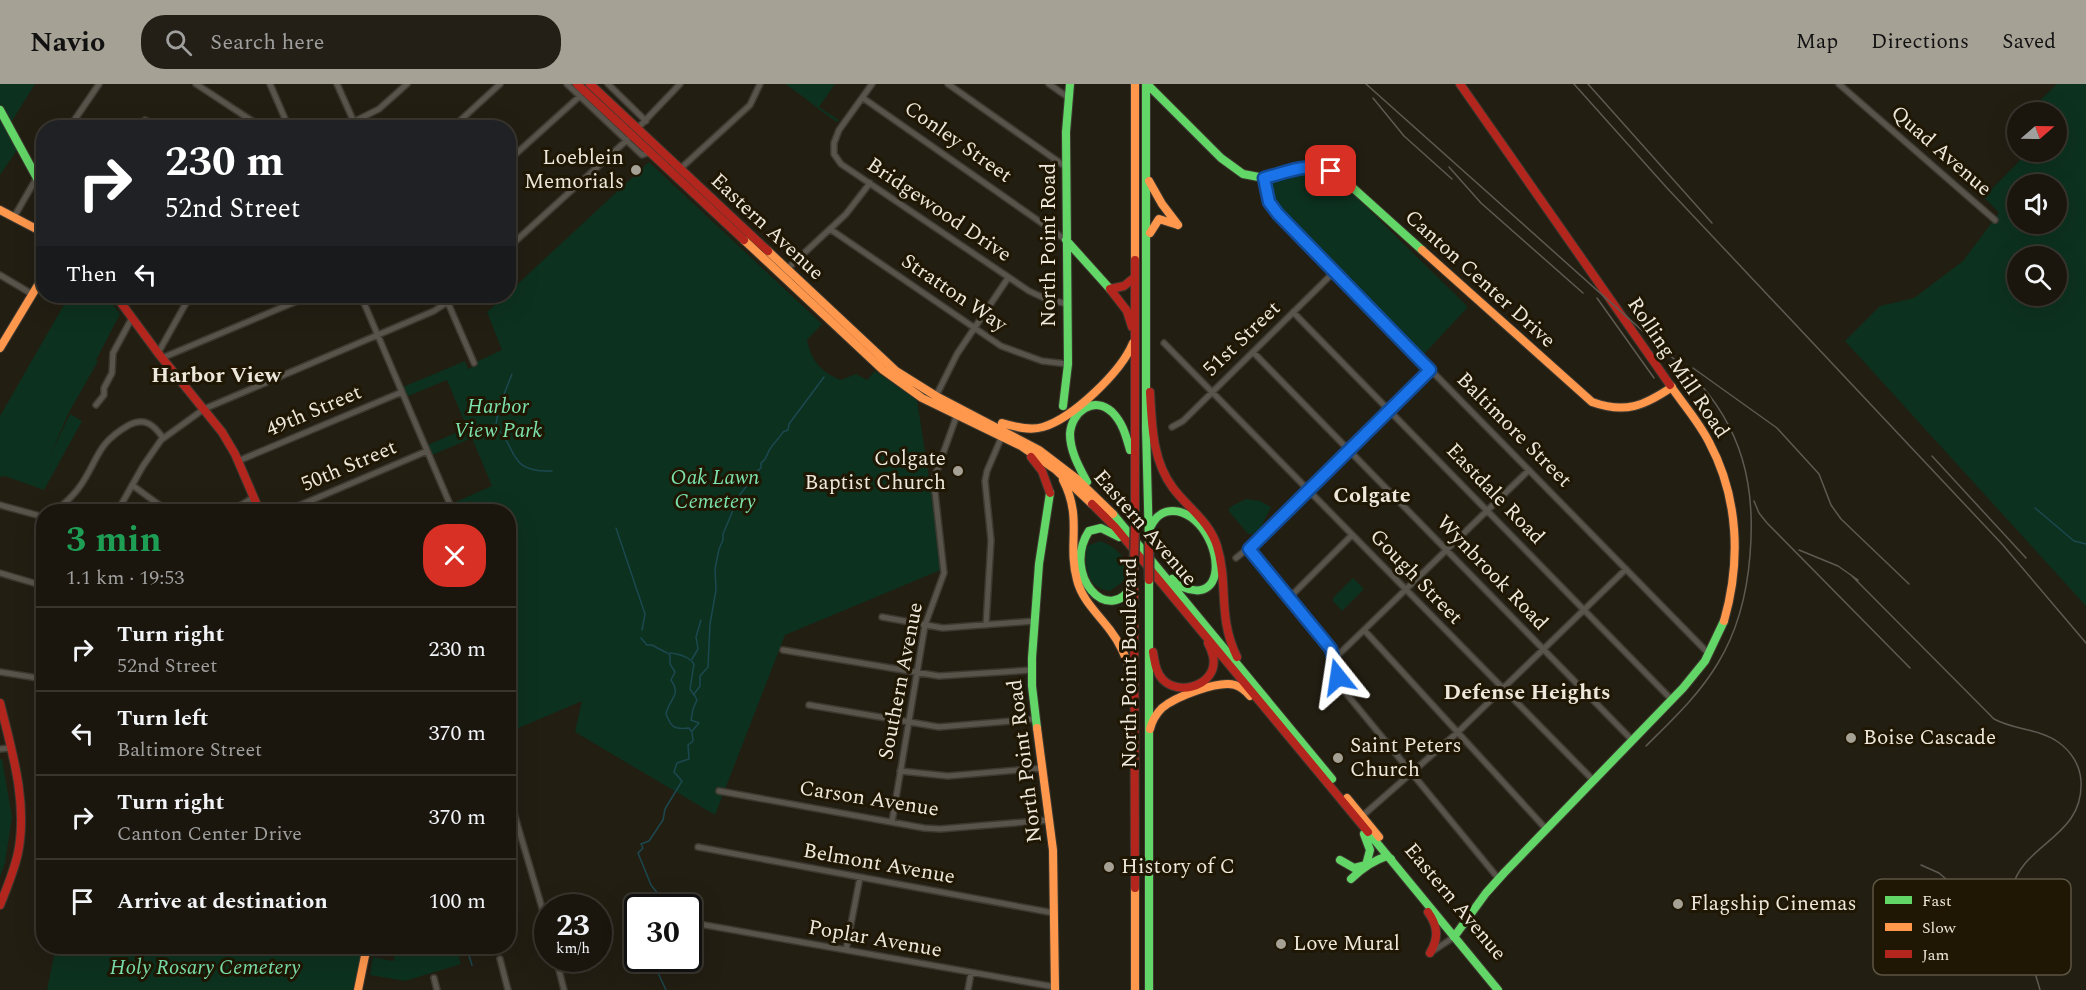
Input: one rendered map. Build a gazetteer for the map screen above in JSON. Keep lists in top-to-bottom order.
{
  "streets": {
    "main road": [
      "Conley Street",
      "Eastern Avenue",
      "North Point Road",
      "Canton Center Drive",
      "Rolling Mill Road",
      "North Point Boulevard"
    ],
    "street": [
      "Quad Avenue",
      "Bridgewood Drive",
      "Stratton Way",
      "51st Street",
      "49th Street",
      "Baltimore Street",
      "50th Street",
      "Eastdale Road",
      "Wynbrook Road",
      "Gough Street",
      "Southern Avenue",
      "Carson Avenue",
      "Belmont Avenue",
      "Poplar Avenue"
    ]
  },
  "crossings": [
    ["Conley Street", "Bridgewood Drive"],
    ["Conley Street", "North Point Road"],
    ["Conley Street", "North Point Boulevard"],
    ["Bridgewood Drive", "North Point Road"],
    ["Eastern Avenue", "Rolling Mill Road"],
    ["Eastern Avenue", "Southern Avenue"],
    ["North Point Road", "Stratton Way"],
    ["North Point Road", "Carson Avenue"],
    ["North Point Road", "Belmont Avenue"],
    ["North Point Road", "Poplar Avenue"],
    ["Canton Center Drive", "Rolling Mill Road"],
    ["Canton Center Drive", "Baltimore Street"],
    ["51st Street", "Baltimore Street"],
    ["51st Street", "Eastdale Road"],
    ["51st Street", "Wynbrook Road"],
    ["51st Street", "Gough Street"],
    ["Rolling Mill Road", "Baltimore Street"],
    ["Rolling Mill Road", "Eastdale Road"],
    ["Rolling Mill Road", "Wynbrook Road"],
    ["Rolling Mill Road", "Gough Street"],
    ["Southern Avenue", "Carson Avenue"]
  ],
  "districts": ["Harbor View", "Colgate", "Defense Heights"],
  "parks": ["Harbor View Park", "Oak Lawn Cemetery", "Holy Rosary Cemetery"],
  "places": [
    "Loeblein Memorials",
    "Colgate Baptist Church",
    "Boise Cascade",
    "Saint Peters Church",
    "History of C",
    "Flagship Cinemas",
    "Love Mural"
  ],
  "legend": ["Fast", "Slow", "Jam"],
  "north": "right",
  "page": {
    "header": "Navio",
    "search": "Search here",
    "nav": ["Map", "Directions", "Saved"],
    "turn": ["230 m", "52nd Street"],
    "then": "Then",
    "heading": ["3 min", "1.1 km · 19:53"],
    "list": [
      {
        "name": "Turn right",
        "note": "52nd Street",
        "value": "230 m"
      },
      {
        "name": "Turn left",
        "note": "Baltimore Street",
        "value": "370 m"
      },
      {
        "name": "Turn right",
        "note": "Canton Center Drive",
        "value": "370 m"
      },
      {
        "name": "Arrive at destination",
        "value": "100 m"
      }
    ],
    "speed": "23 km/h",
    "limit": "30"
  }
}
